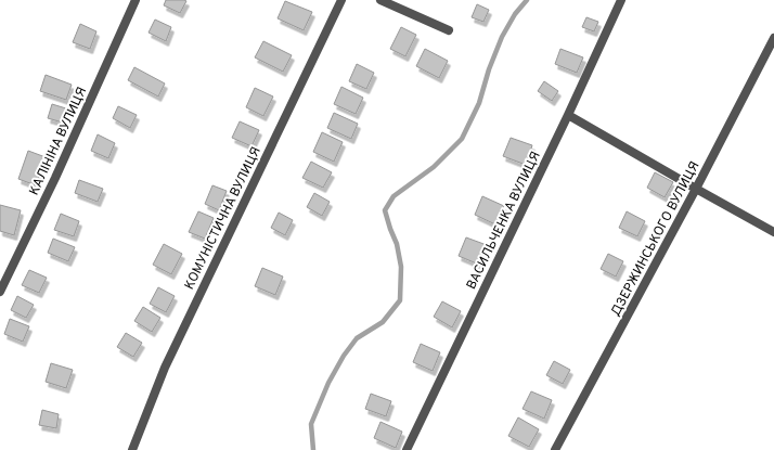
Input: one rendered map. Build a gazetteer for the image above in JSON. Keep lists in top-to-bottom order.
{
  "streets": {
    "street": [
      "КАЛІНІНА ВУЛИЦЯ",
      "КОМУНІСТИЧНА ВУЛИЦЯ",
      "ВАСИЛЬЧЕНКА ВУЛИЦЯ",
      "ДЗЕРЖИНСЬКОГО ВУЛИЦЯ"
    ]
  }
}
